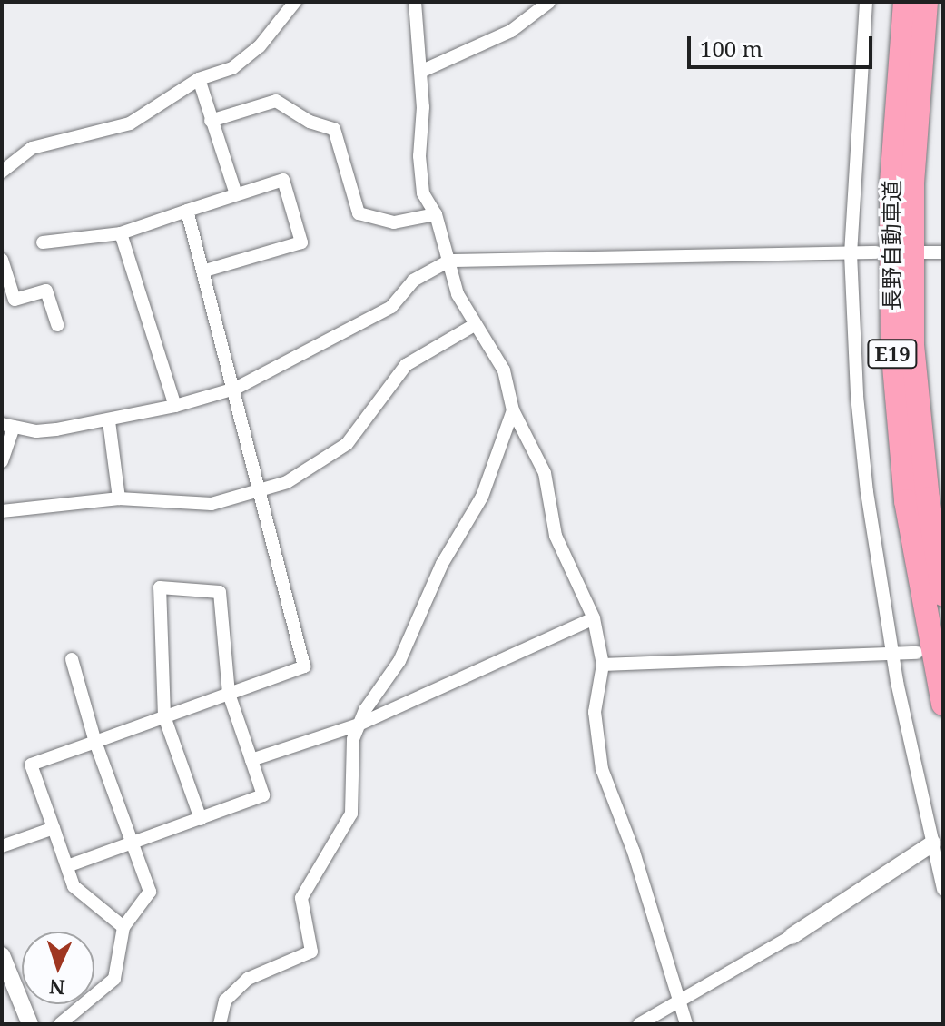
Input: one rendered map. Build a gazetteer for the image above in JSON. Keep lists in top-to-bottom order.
{
  "streets": {
    "highway": ["長野自動車道", "E19"]
  },
  "scale_bar": "100 m",
  "north": "bottom"
}
